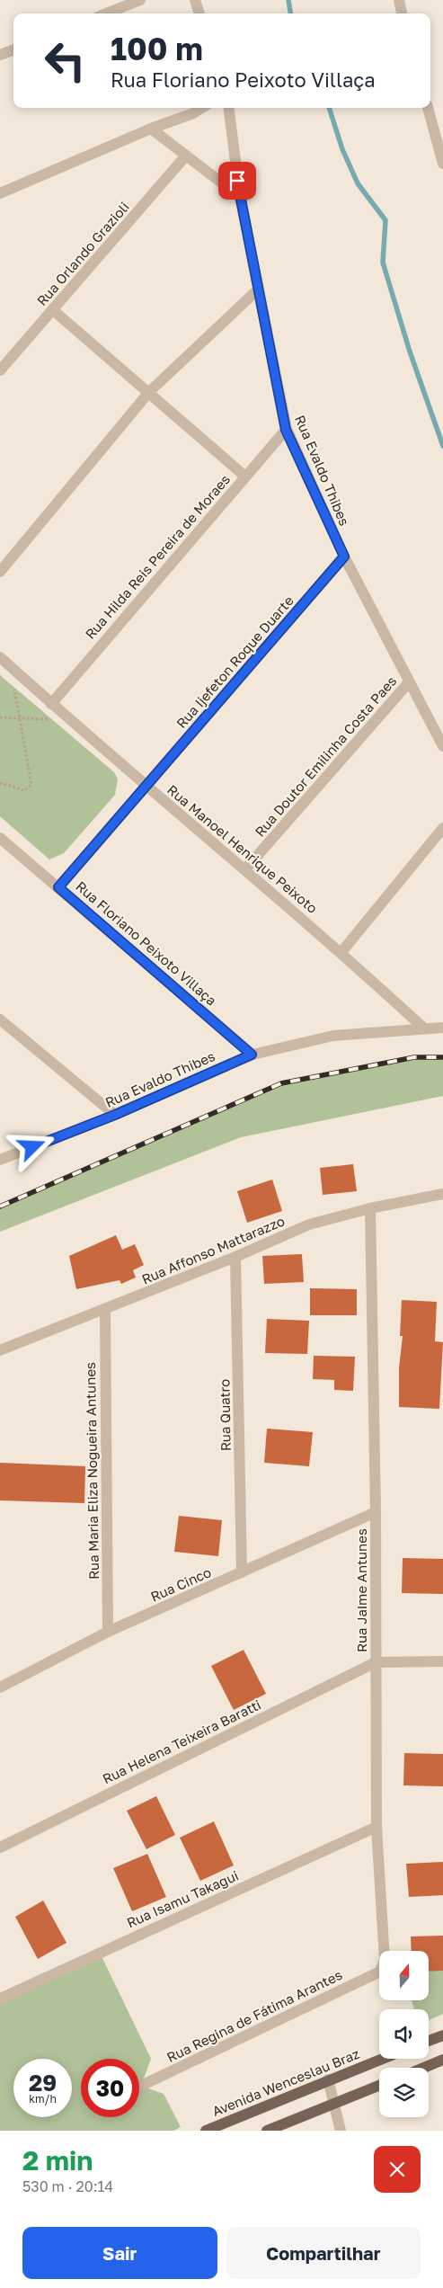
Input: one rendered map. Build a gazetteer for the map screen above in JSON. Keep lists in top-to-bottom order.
{
  "streets": {
    "main road": ["Avenida Wenceslau Braz"],
    "street": [
      "Rua Orlando Grazioli",
      "Rua Evaldo Thibes",
      "Rua Hilda Reis Pereira de Moraes",
      "Rua Ijefeton Roque Duarte",
      "Rua Doutor Emilinha Costa Paes",
      "Rua Manoel Henrique Peixoto",
      "Rua Floriano Peixoto Villaça",
      "Rua Affonso Mattarazzo",
      "Rua Quatro",
      "Rua Maria Eliza Nogueira Antunes",
      "Rua Cinco",
      "Rua Jaime Antunes",
      "Rua Helena Teixeira Baratti",
      "Rua Isamu Takagui",
      "Rua Regina de Fátima Arantes"
    ]
  },
  "crossings": [
    ["Rua Evaldo Thibes", "Rua Hilda Reis Pereira de Moraes"],
    ["Rua Evaldo Thibes", "Rua Ijefeton Roque Duarte"],
    ["Rua Evaldo Thibes", "Rua Doutor Emilinha Costa Paes"],
    ["Rua Evaldo Thibes", "Rua Manoel Henrique Peixoto"],
    ["Rua Evaldo Thibes", "Rua Floriano Peixoto Villaça"],
    ["Rua Hilda Reis Pereira de Moraes", "Rua Manoel Henrique Peixoto"],
    ["Rua Ijefeton Roque Duarte", "Rua Manoel Henrique Peixoto"],
    ["Rua Ijefeton Roque Duarte", "Rua Floriano Peixoto Villaça"],
    ["Rua Doutor Emilinha Costa Paes", "Rua Manoel Henrique Peixoto"],
    ["Rua Affonso Mattarazzo", "Rua Quatro"],
    ["Rua Affonso Mattarazzo", "Rua Maria Eliza Nogueira Antunes"],
    ["Rua Affonso Mattarazzo", "Rua Jaime Antunes"],
    ["Rua Quatro", "Rua Cinco"],
    ["Rua Maria Eliza Nogueira Antunes", "Rua Cinco"],
    ["Rua Cinco", "Rua Jaime Antunes"],
    ["Rua Jaime Antunes", "Rua Helena Teixeira Baratti"],
    ["Rua Jaime Antunes", "Rua Isamu Takagui"]
  ],
  "north": "top",
  "page": {
    "turn": ["100 m", "Rua Floriano Peixoto Villaça"],
    "speed": "29 km/h",
    "limit": "30",
    "heading": ["2 min", "530 m · 20:14"],
    "buttons": ["Sair", "Compartilhar"]
  }
}
